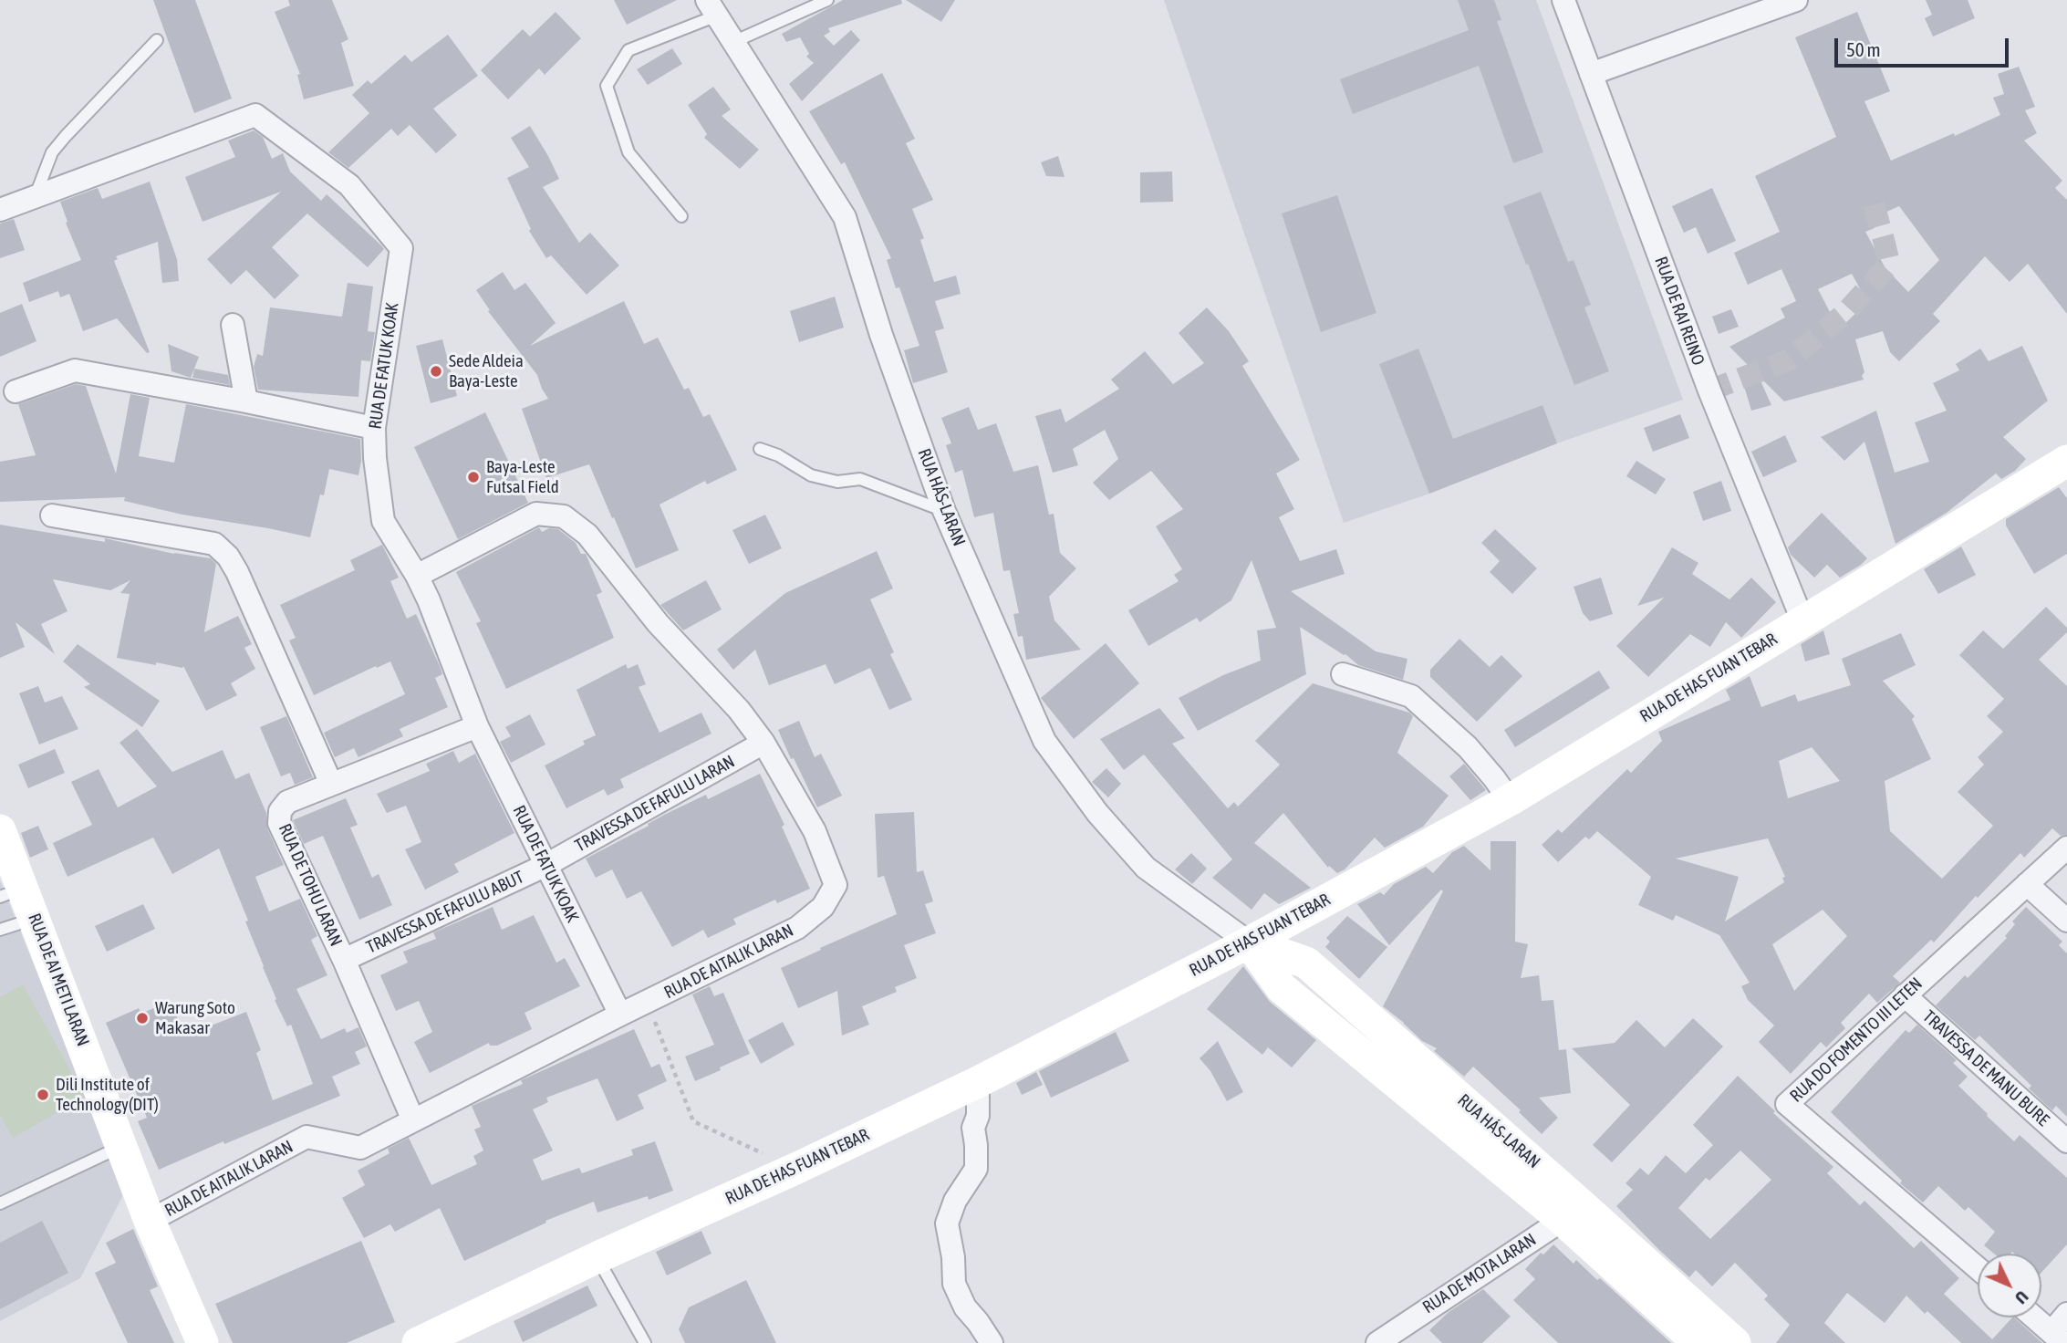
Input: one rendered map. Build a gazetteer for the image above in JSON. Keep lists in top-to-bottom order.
{
  "streets": {
    "street": [
      "RUA DE RAI REINO",
      "RUA DE FATUK KOAK",
      "RUA HÁS-LARAN",
      "RUA DE HAS FUAN TEBAR",
      "TRAVESSA DE FAFULU LARAN",
      "RUA DE TOHU LARAN",
      "TRAVESSA DE FAFULU ABUT",
      "RUA DE AITALIK LARAN",
      "RUA DE AI METI LARAN",
      "RUA DO FOMENTO III LETEN",
      "TRAVESSA DE MANU BURE",
      "RUA DE MOTA LARAN"
    ]
  },
  "crossings": [
    ["RUA DE RAI REINO", "RUA DE HAS FUAN TEBAR"],
    ["RUA DE FATUK KOAK", "TRAVESSA DE FAFULU LARAN"],
    ["RUA DE FATUK KOAK", "RUA DE TOHU LARAN"],
    ["RUA DE FATUK KOAK", "TRAVESSA DE FAFULU ABUT"],
    ["RUA DE FATUK KOAK", "RUA DE AITALIK LARAN"],
    ["RUA HÁS-LARAN", "RUA DE HAS FUAN TEBAR"],
    ["RUA HÁS-LARAN", "RUA DE MOTA LARAN"],
    ["TRAVESSA DE FAFULU LARAN", "TRAVESSA DE FAFULU ABUT"],
    ["TRAVESSA DE FAFULU LARAN", "RUA DE AITALIK LARAN"],
    ["RUA DE TOHU LARAN", "TRAVESSA DE FAFULU ABUT"],
    ["RUA DE TOHU LARAN", "RUA DE AITALIK LARAN"],
    ["RUA DE AITALIK LARAN", "RUA DE AI METI LARAN"],
    ["RUA DO FOMENTO III LETEN", "TRAVESSA DE MANU BURE"]
  ],
  "places": [
    "Sede Aldeia Baya-Leste",
    "Baya-Leste Futsal Field",
    "Warung Soto Makasar",
    "Dili Institute of Technology(DIT)"
  ],
  "scale_bar": "50 m",
  "north": "bottom right"
}
